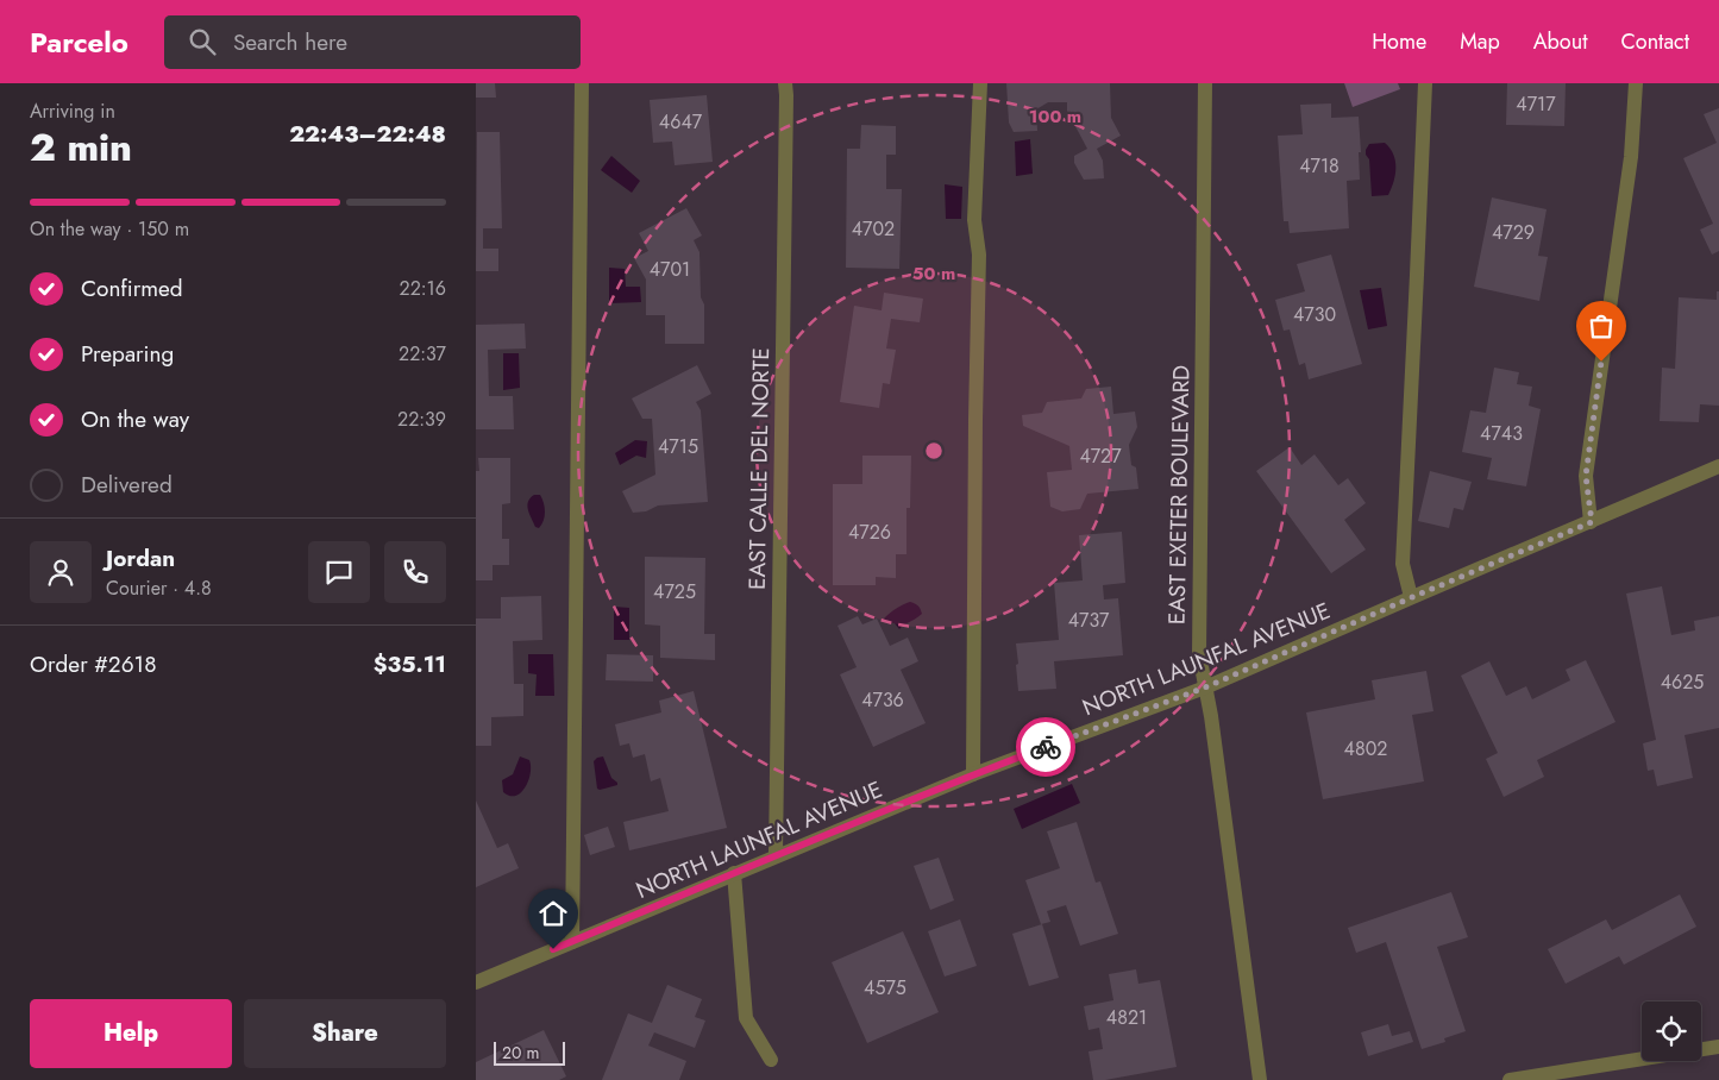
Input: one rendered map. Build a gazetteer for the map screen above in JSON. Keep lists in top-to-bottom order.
{
  "streets": {
    "street": ["EAST CALLE DEL NORTE", "EAST EXETER BOULEVARD", "NORTH LAUNFAL AVENUE"]
  },
  "crossings": [
    ["EAST CALLE DEL NORTE", "NORTH LAUNFAL AVENUE"],
    ["EAST EXETER BOULEVARD", "NORTH LAUNFAL AVENUE"]
  ],
  "house_numbers": [
    "4717",
    "4647",
    "4718",
    "4702",
    "4729",
    "4701",
    "4730",
    "4743",
    "4715",
    "4727",
    "4726",
    "4725",
    "4737",
    "4625",
    "4736",
    "4802",
    "4575",
    "4821"
  ],
  "scale_bar": "20 m",
  "page": {
    "header": "Parcelo",
    "search": "Search here",
    "nav": [
      "Home",
      "Map",
      "About",
      "Contact"
    ],
    "heading": ["2 min", "Arriving in", "22:43–22:48"],
    "panel": [
      "Jordan",
      "Courier · 4.8",
      "Order #2618",
      "$35.11"
    ],
    "bar": "On the way · 150 m",
    "list": [
      ["Confirmed", "22:16"],
      ["Preparing", "22:37"],
      ["On the way", "22:39"],
      "Delivered"
    ],
    "buttons": ["Help", "Share"],
    "scale": "20 m"
  },
  "rings": ["100 m", "50 m"]
}
